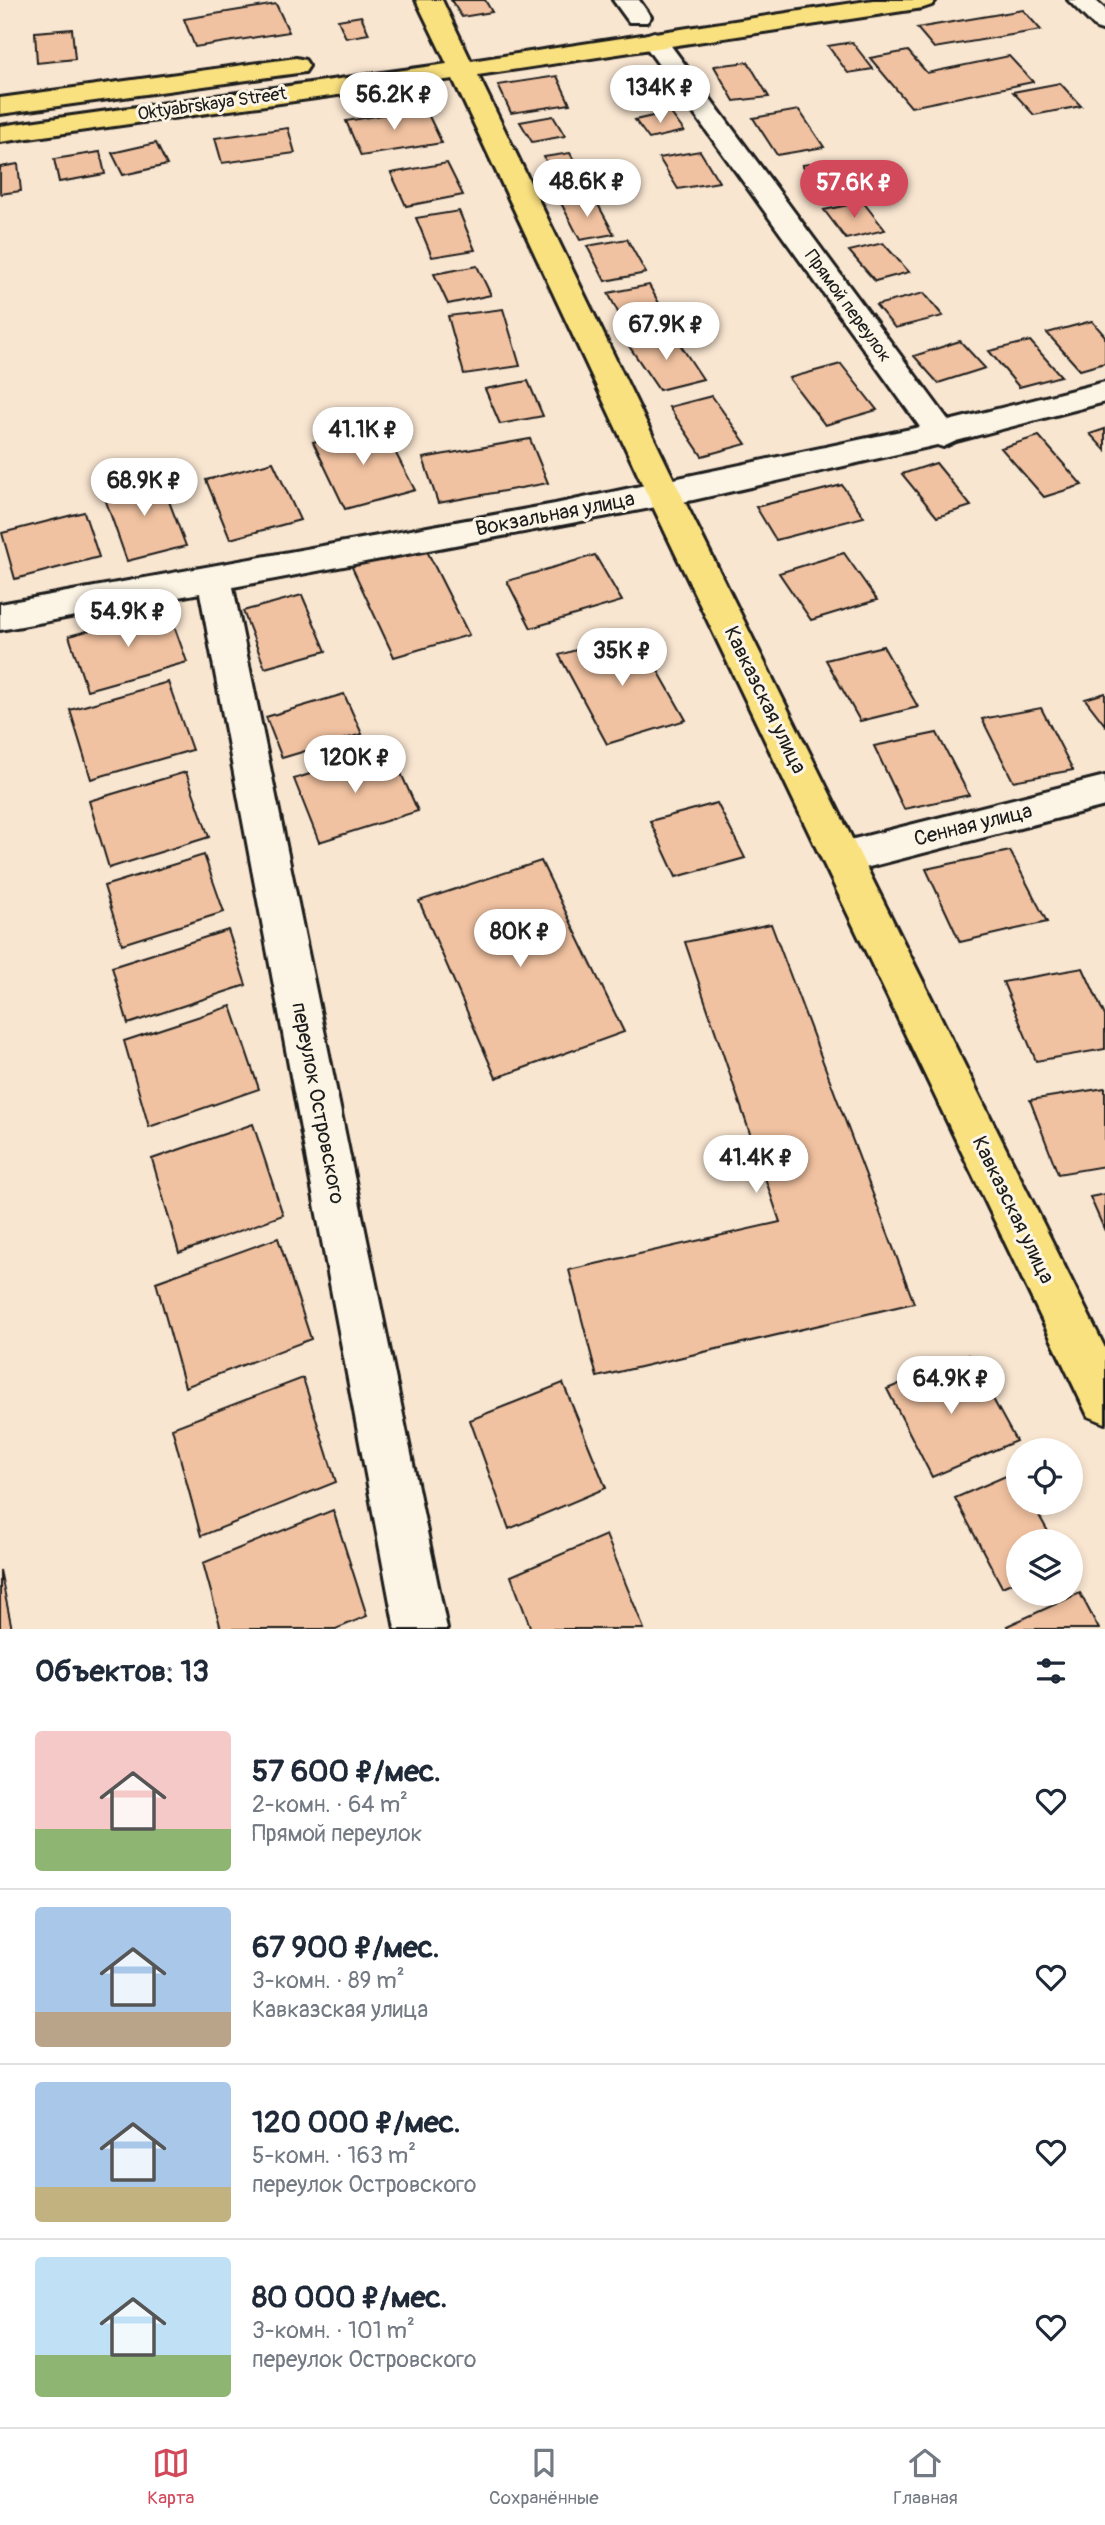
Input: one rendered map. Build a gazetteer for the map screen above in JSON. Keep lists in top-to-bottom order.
{
  "streets": {
    "main road": ["Oktyabrskaya Street", "Кавказская улица"],
    "street": [
      "Прямой переулок",
      "Вокзальная улица",
      "Сенная улица",
      "переулок Островского"
    ]
  },
  "crossings": [
    ["Oktyabrskaya Street", "Прямой переулок"],
    ["Oktyabrskaya Street", "Кавказская улица"],
    ["Прямой переулок", "Вокзальная улица"],
    ["Вокзальная улица", "Кавказская улица"],
    ["Вокзальная улица", "переулок Островского"],
    ["Кавказская улица", "Сенная улица"]
  ],
  "page": {
    "price": [
      "134K ₽",
      "56.2K ₽",
      "48.6K ₽",
      "57.6K ₽",
      "67.9K ₽",
      "41.1K ₽",
      "68.9K ₽",
      "54.9K ₽",
      "35K ₽",
      "120K ₽",
      "80K ₽",
      "41.4K ₽",
      "64.9K ₽"
    ],
    "heading": "Объектов: 13",
    "list": [
      {
        "name": "57 600 ₽/мес.",
        "note": "2-комн. · 64 m² · Прямой переулок"
      },
      {
        "name": "67 900 ₽/мес.",
        "note": "3-комн. · 89 m² · Кавказская улица"
      },
      {
        "name": "120 000 ₽/мес.",
        "note": "5-комн. · 163 m² · переулок Островского"
      },
      {
        "name": "80 000 ₽/мес.",
        "note": "3-комн. · 101 m² · переулок Островского"
      }
    ],
    "tabs": ["Карта", "Сохранённые", "Главная"]
  }
}
